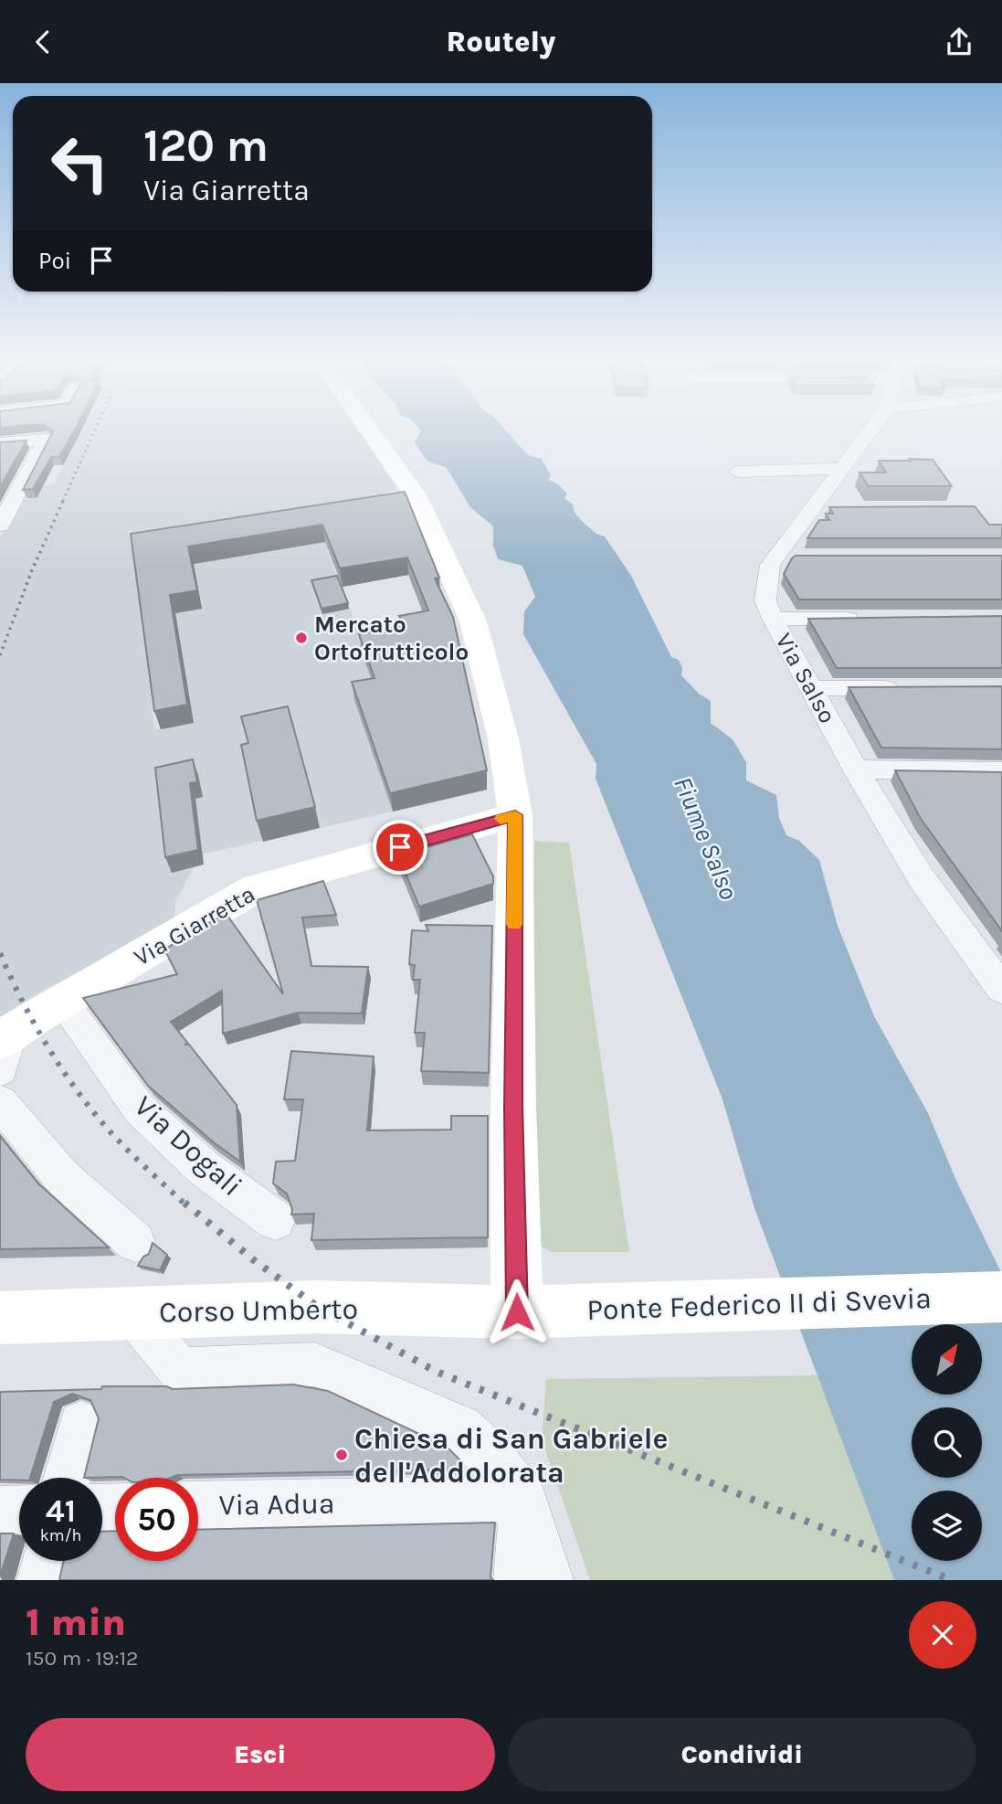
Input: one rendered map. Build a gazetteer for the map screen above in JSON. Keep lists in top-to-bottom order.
{
  "streets": {
    "main road": ["Via Giarretta", "Ponte Federico II di Svevia", "Corso Umberto"],
    "street": ["Via Salso", "Via Dogali", "Via Adua"]
  },
  "crossings": [
    ["Via Giarretta", "Via Dogali"],
    ["Ponte Federico II di Svevia", "Corso Umberto"]
  ],
  "water": ["Fiume Salso"],
  "places": ["Mercato Ortofrutticolo", "Chiesa di San Gabriele dell'Addolorata"],
  "north": "top right",
  "page": {
    "header": "Routely",
    "turn": ["120 m", "Via Giarretta"],
    "then": "Poi",
    "speed": "41 km/h",
    "limit": "50",
    "heading": ["1 min", "150 m · 19:12"],
    "buttons": ["Esci", "Condividi"]
  }
}
